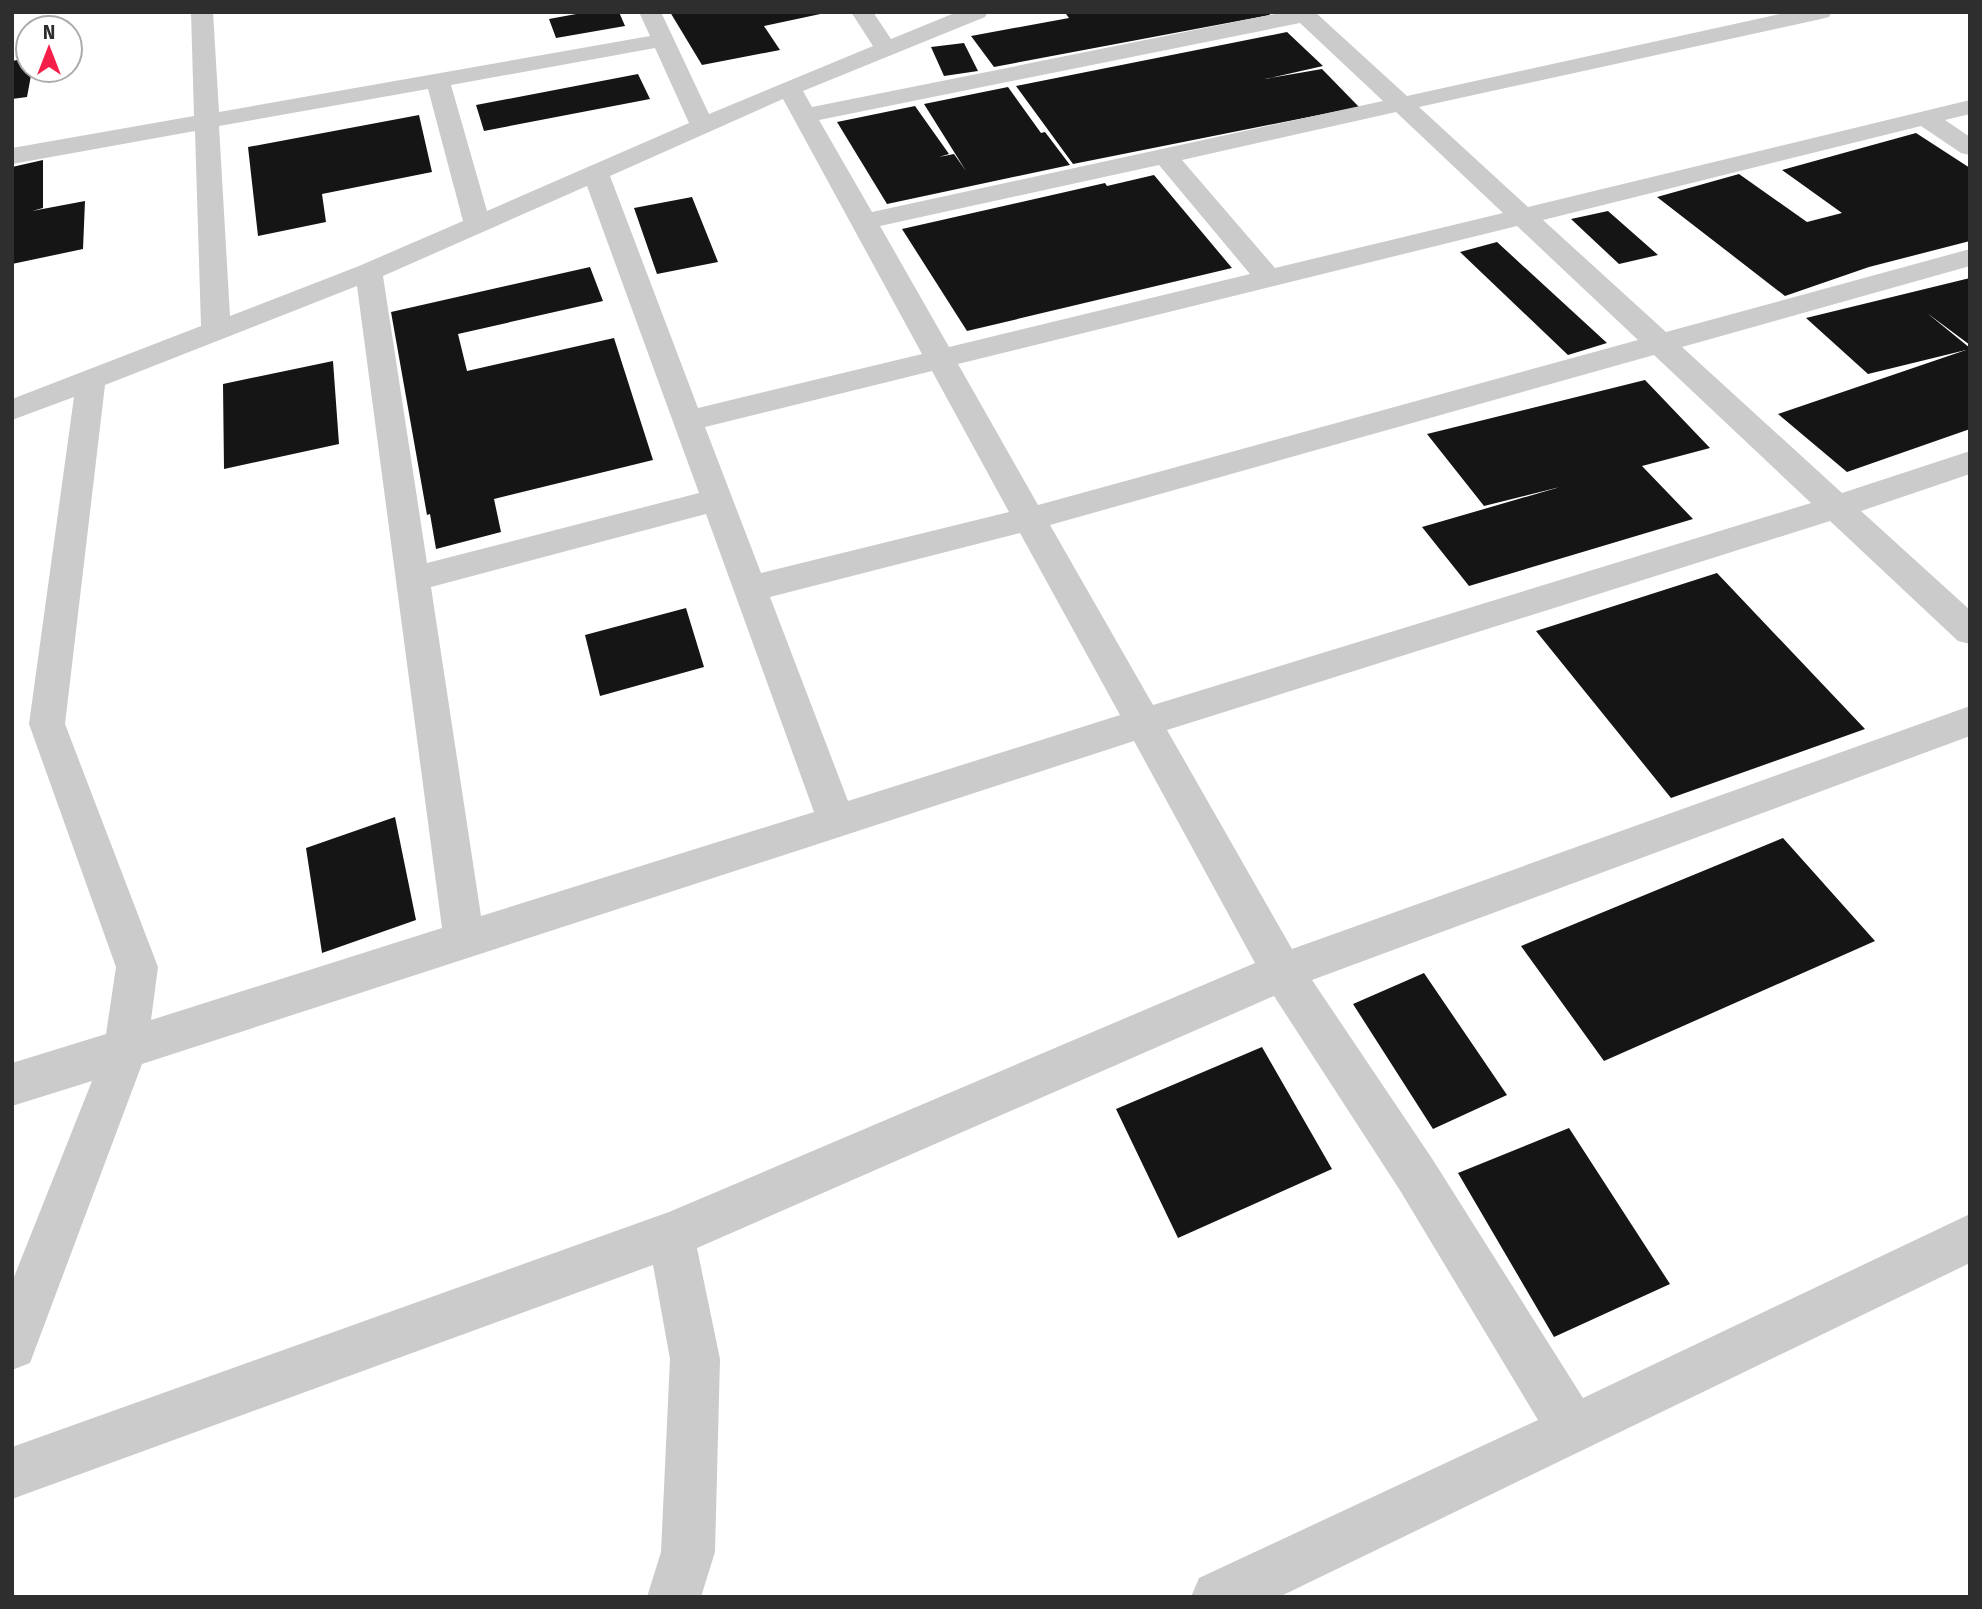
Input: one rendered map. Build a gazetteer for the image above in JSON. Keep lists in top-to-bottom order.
{
  "north": "top"
}
